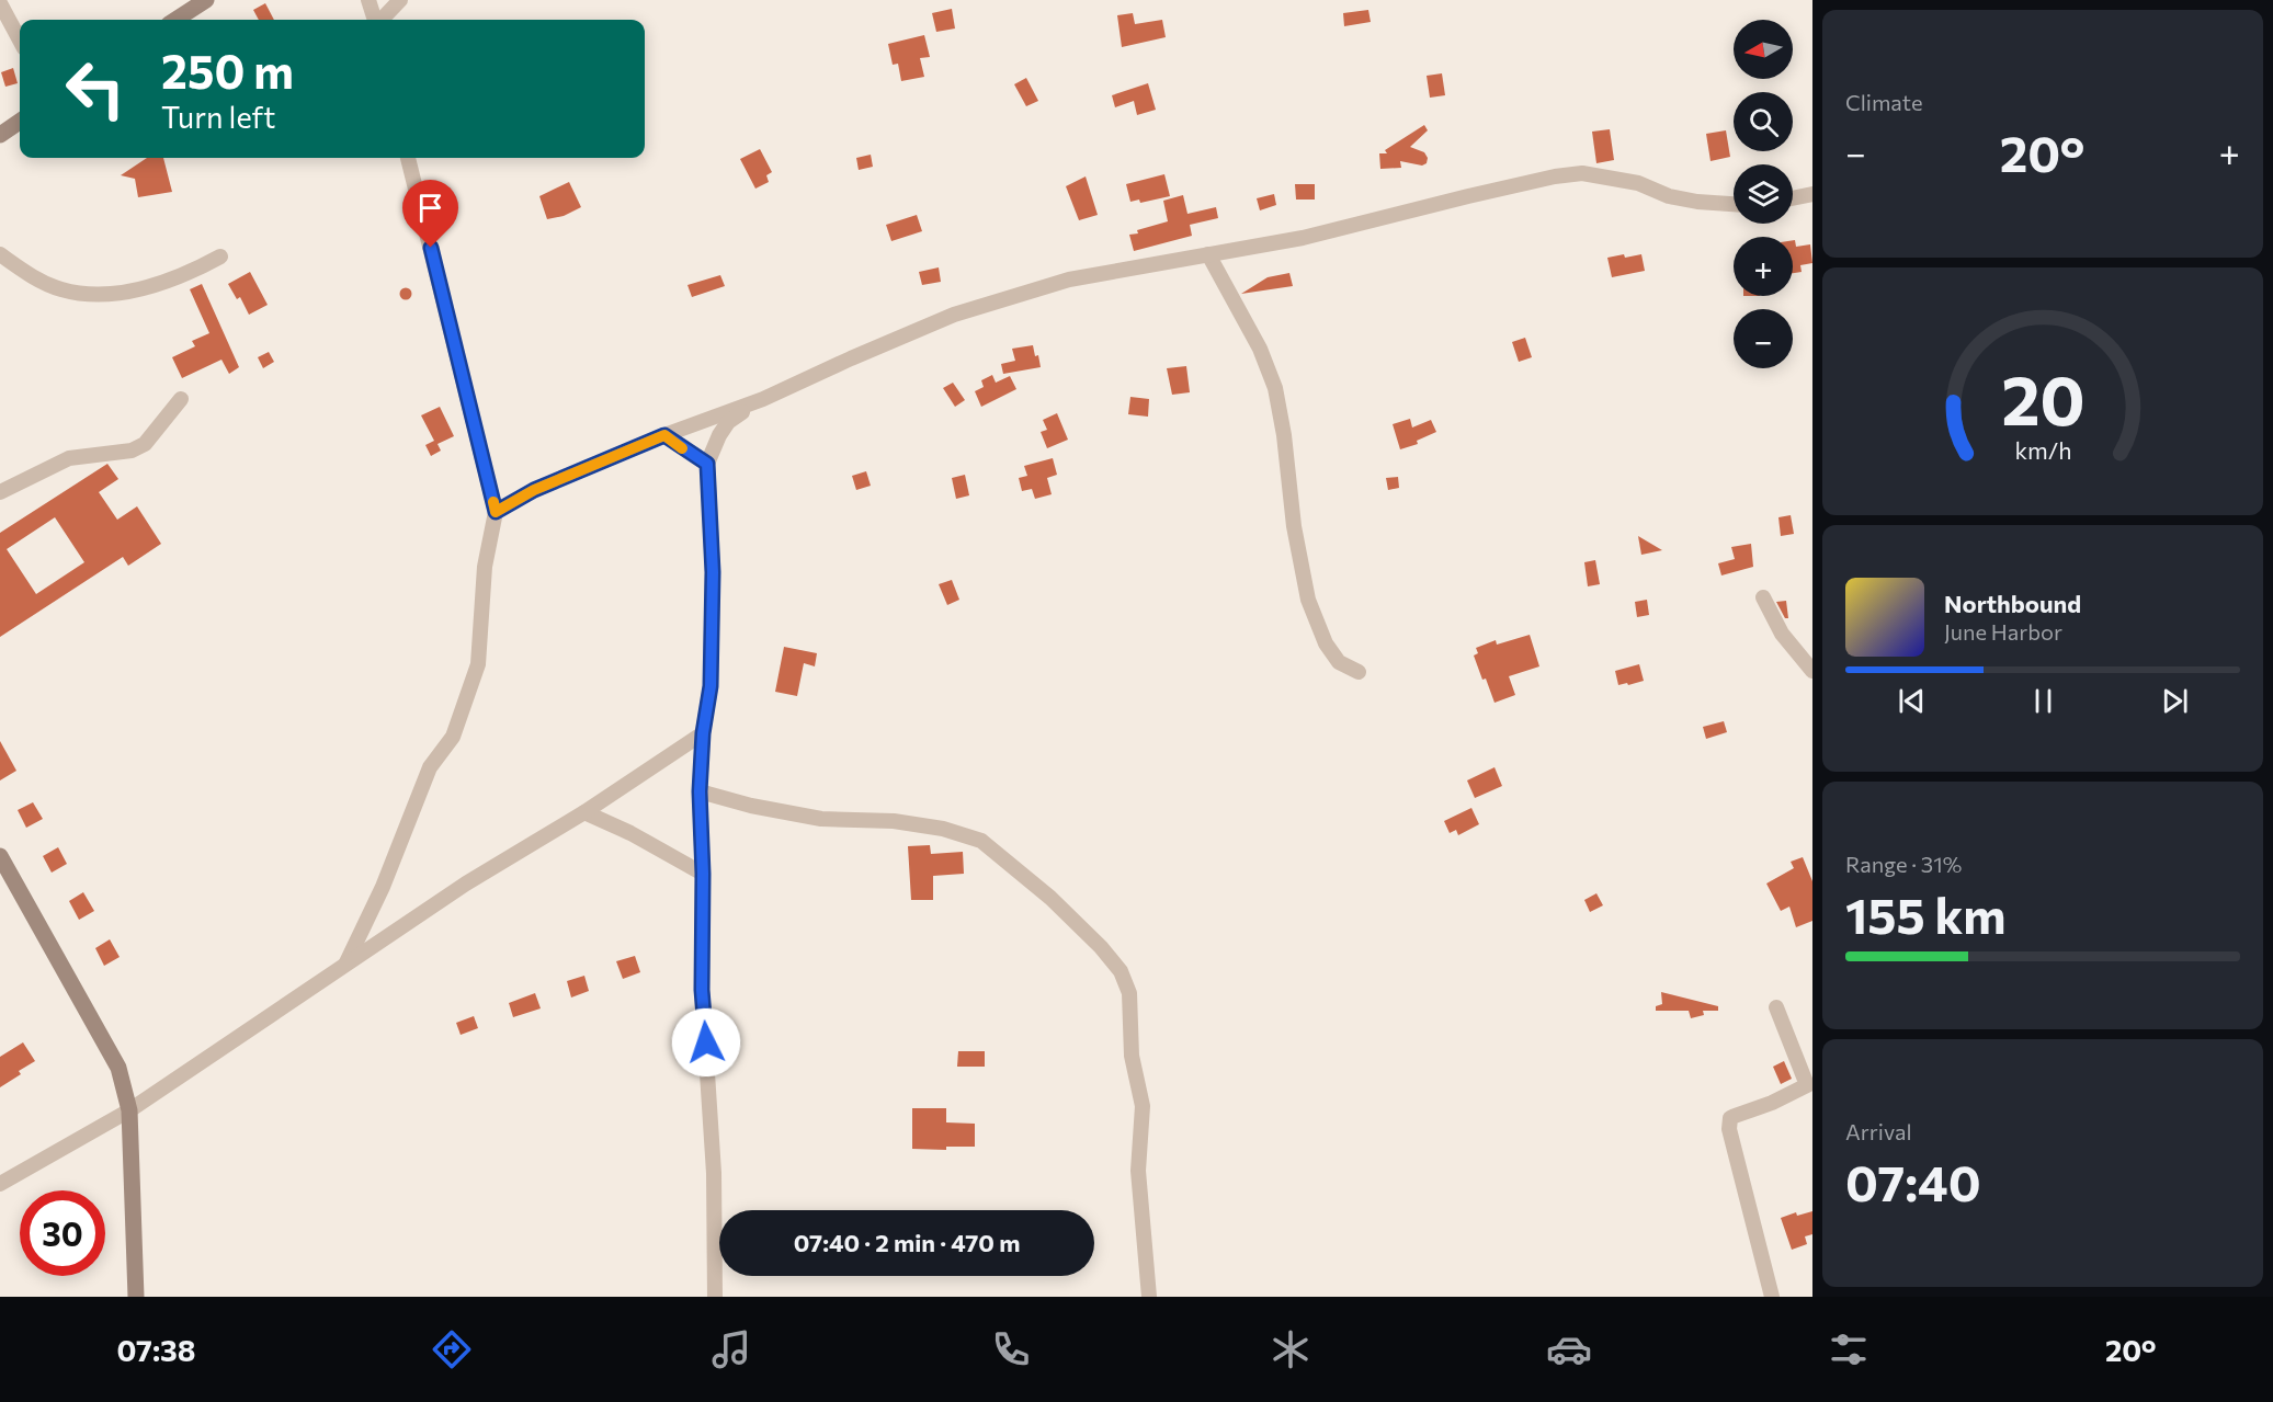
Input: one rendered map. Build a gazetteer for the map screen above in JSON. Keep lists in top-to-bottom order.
{
  "north": "left",
  "page": {
    "tile": [
      "Climate",
      ["Range · 31%", "155 km"],
      ["Arrival", "07:40"]
    ],
    "map_buttons": ["+", "−"],
    "turn": ["250 m", "Turn left"],
    "heat": ["−", "20°", "+"],
    "song": ["Northbound", "June Harbor"],
    "limit": "30",
    "trip": "07:40 · 2 min · 470 m",
    "tabs": ["07:38", "20°"],
    "gauge": ["20", "km/h"]
  }
}
